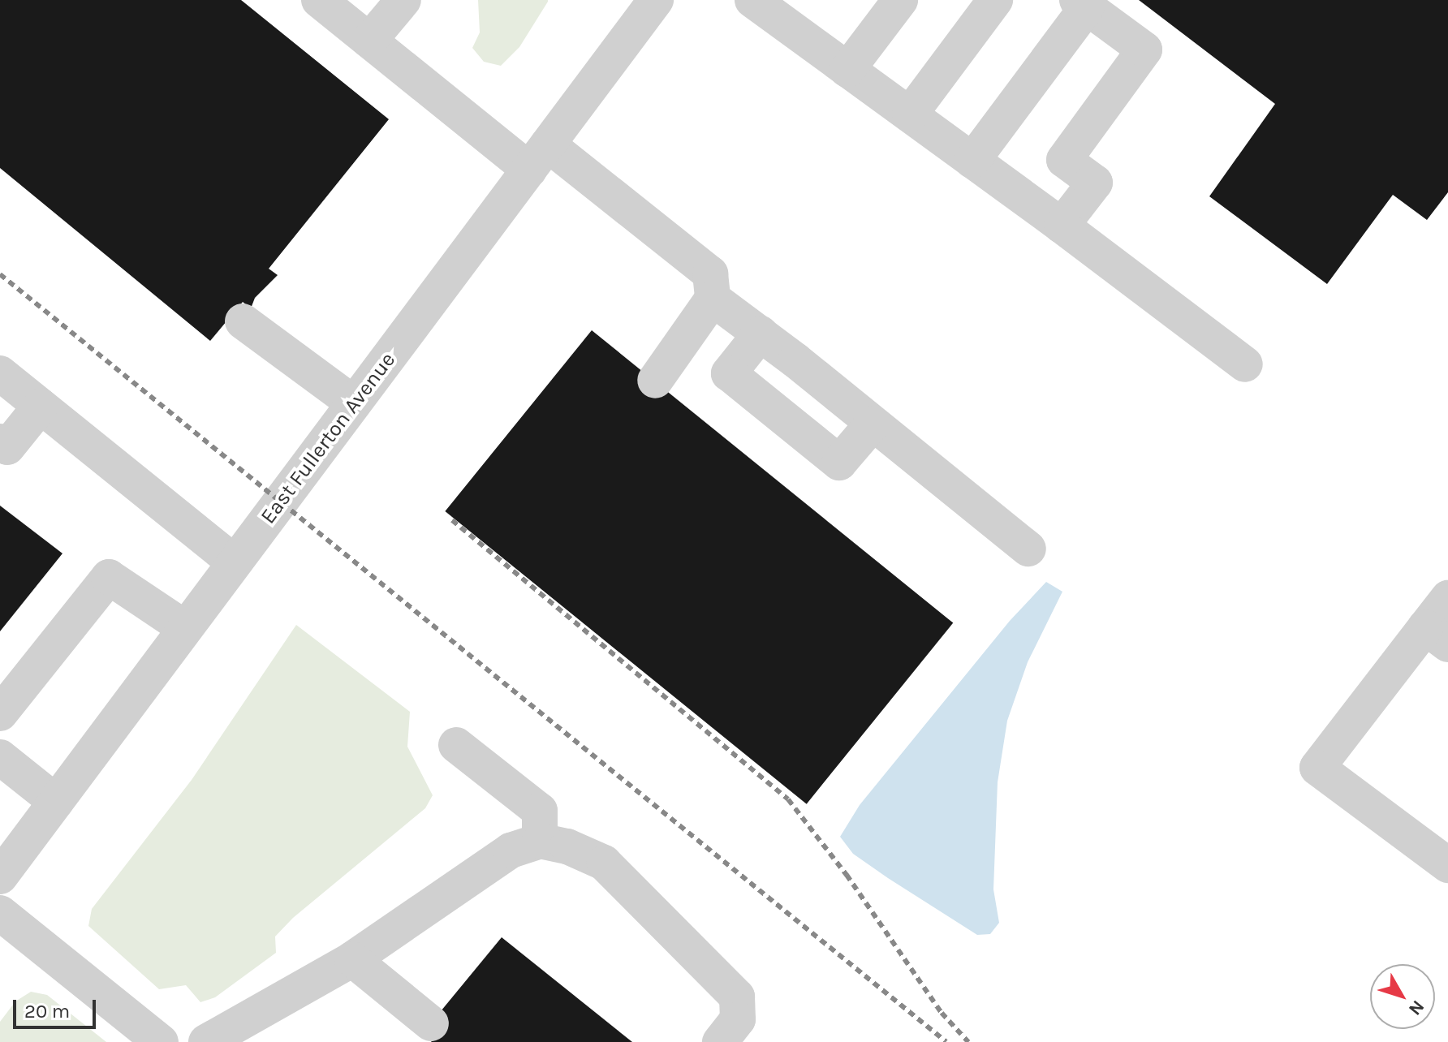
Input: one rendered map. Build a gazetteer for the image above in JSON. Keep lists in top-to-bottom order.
{
  "streets": {
    "street": ["East Fullerton Avenue"]
  },
  "scale_bar": "20 m",
  "north": "bottom right"
}
